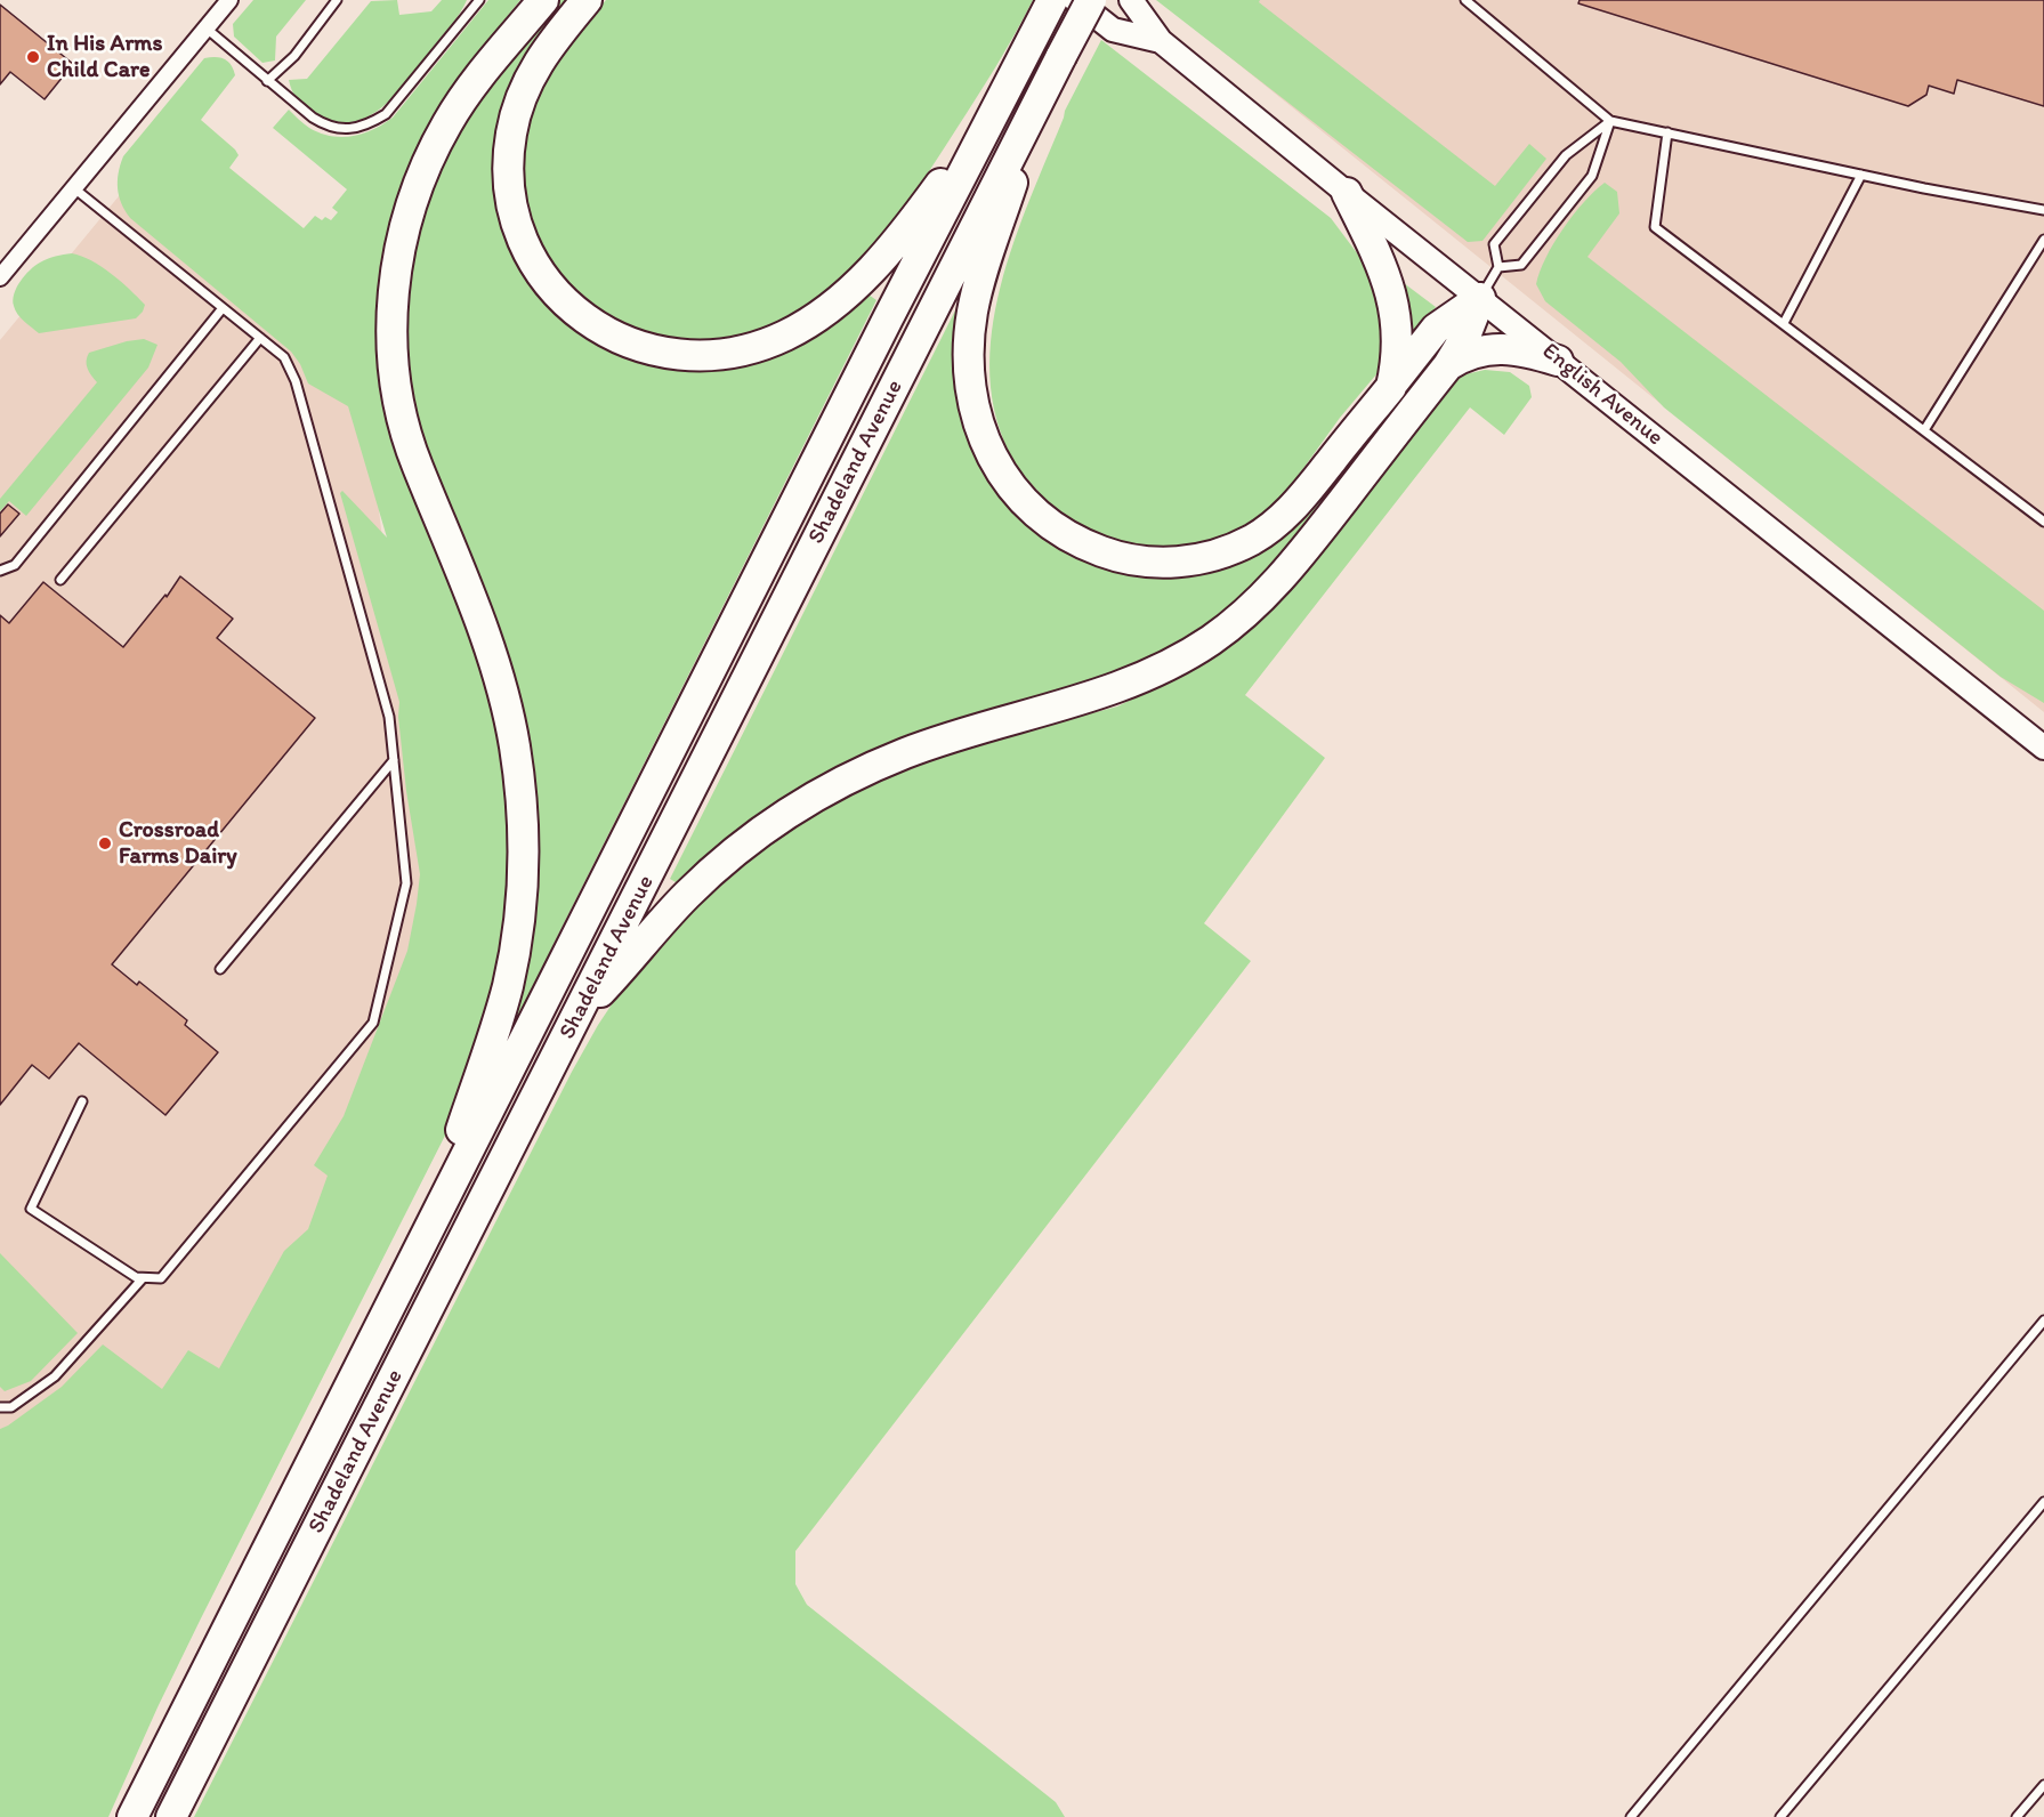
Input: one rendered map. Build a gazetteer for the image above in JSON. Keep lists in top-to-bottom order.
{
  "streets": {
    "highway": ["Shadeland Avenue"],
    "street": ["English Avenue"]
  },
  "places": ["In His Arms Child Care", "Crossroad Farms Dairy"]
}
